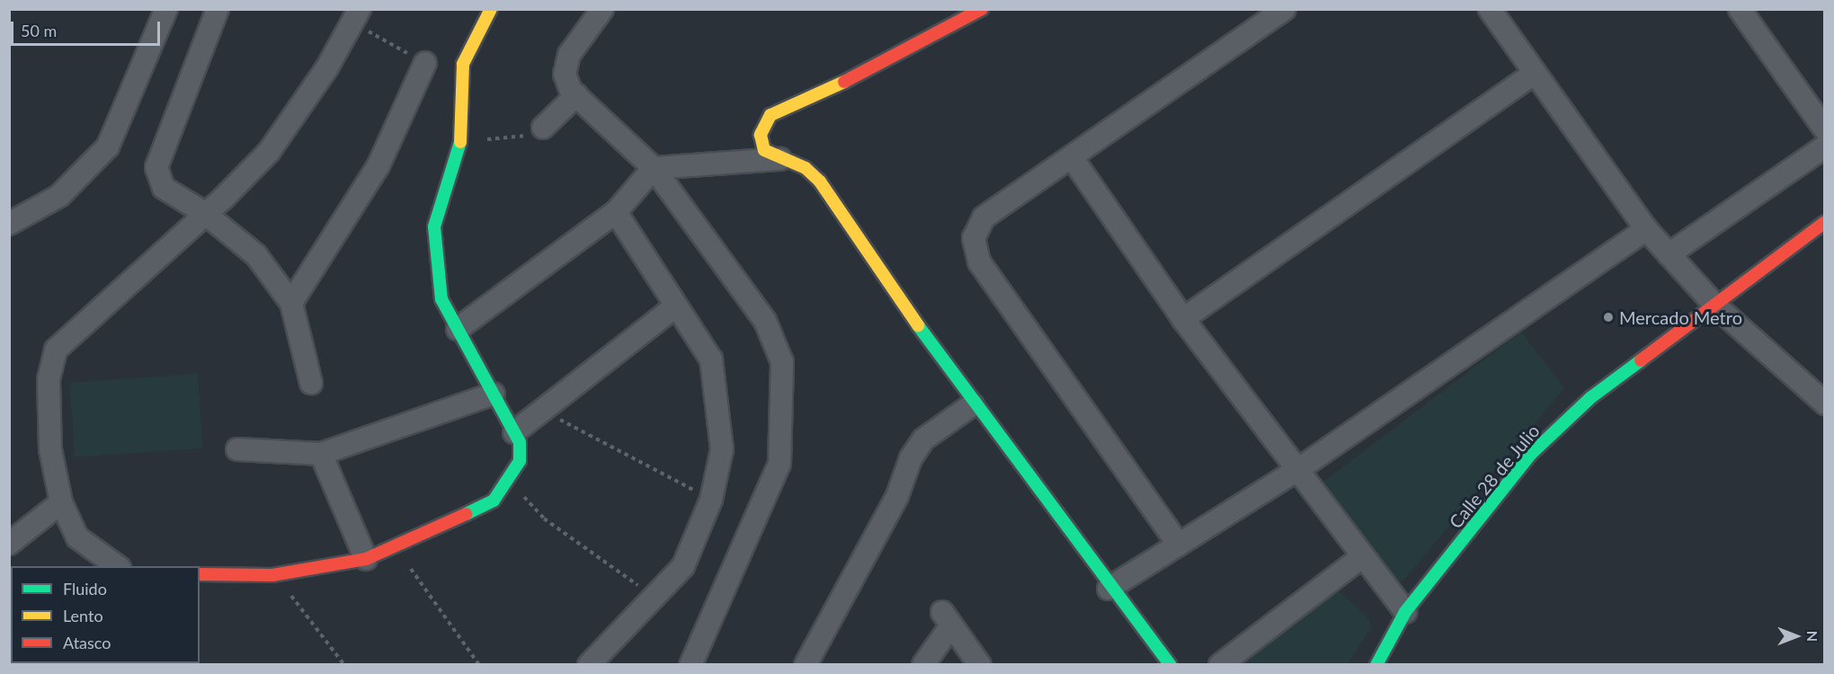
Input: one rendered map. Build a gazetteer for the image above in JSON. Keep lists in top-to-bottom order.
{
  "streets": {
    "street": ["Calle 28 de Julio"]
  },
  "places": ["Mercado Metro"],
  "legend": ["Fluido", "Lento", "Atasco"],
  "scale_bar": "50 m",
  "north": "right"
}
